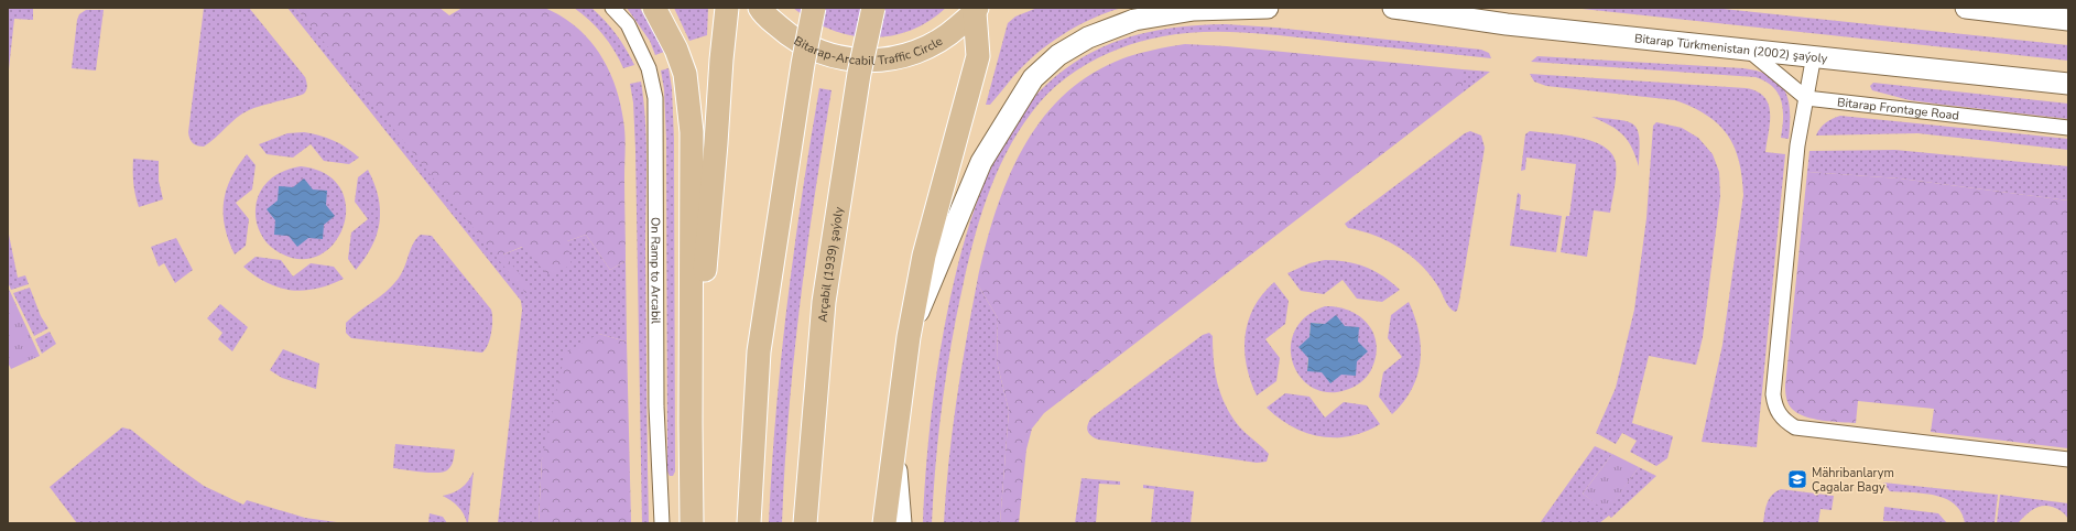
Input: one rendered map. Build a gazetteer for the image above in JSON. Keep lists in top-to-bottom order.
{
  "streets": {
    "main road": ["Bitarap-Arcabil Traffic Circle", "Bitarap Türkmenistan (2002) şaýoly", "Arçabil (1939) şaýoly"],
    "street": ["Bitarap Frontage Road", "On Ramp to Arcabil"]
  },
  "places": {
    "school or university": ["Mähribanlarym Çagalar Bagy"]
  }
}
